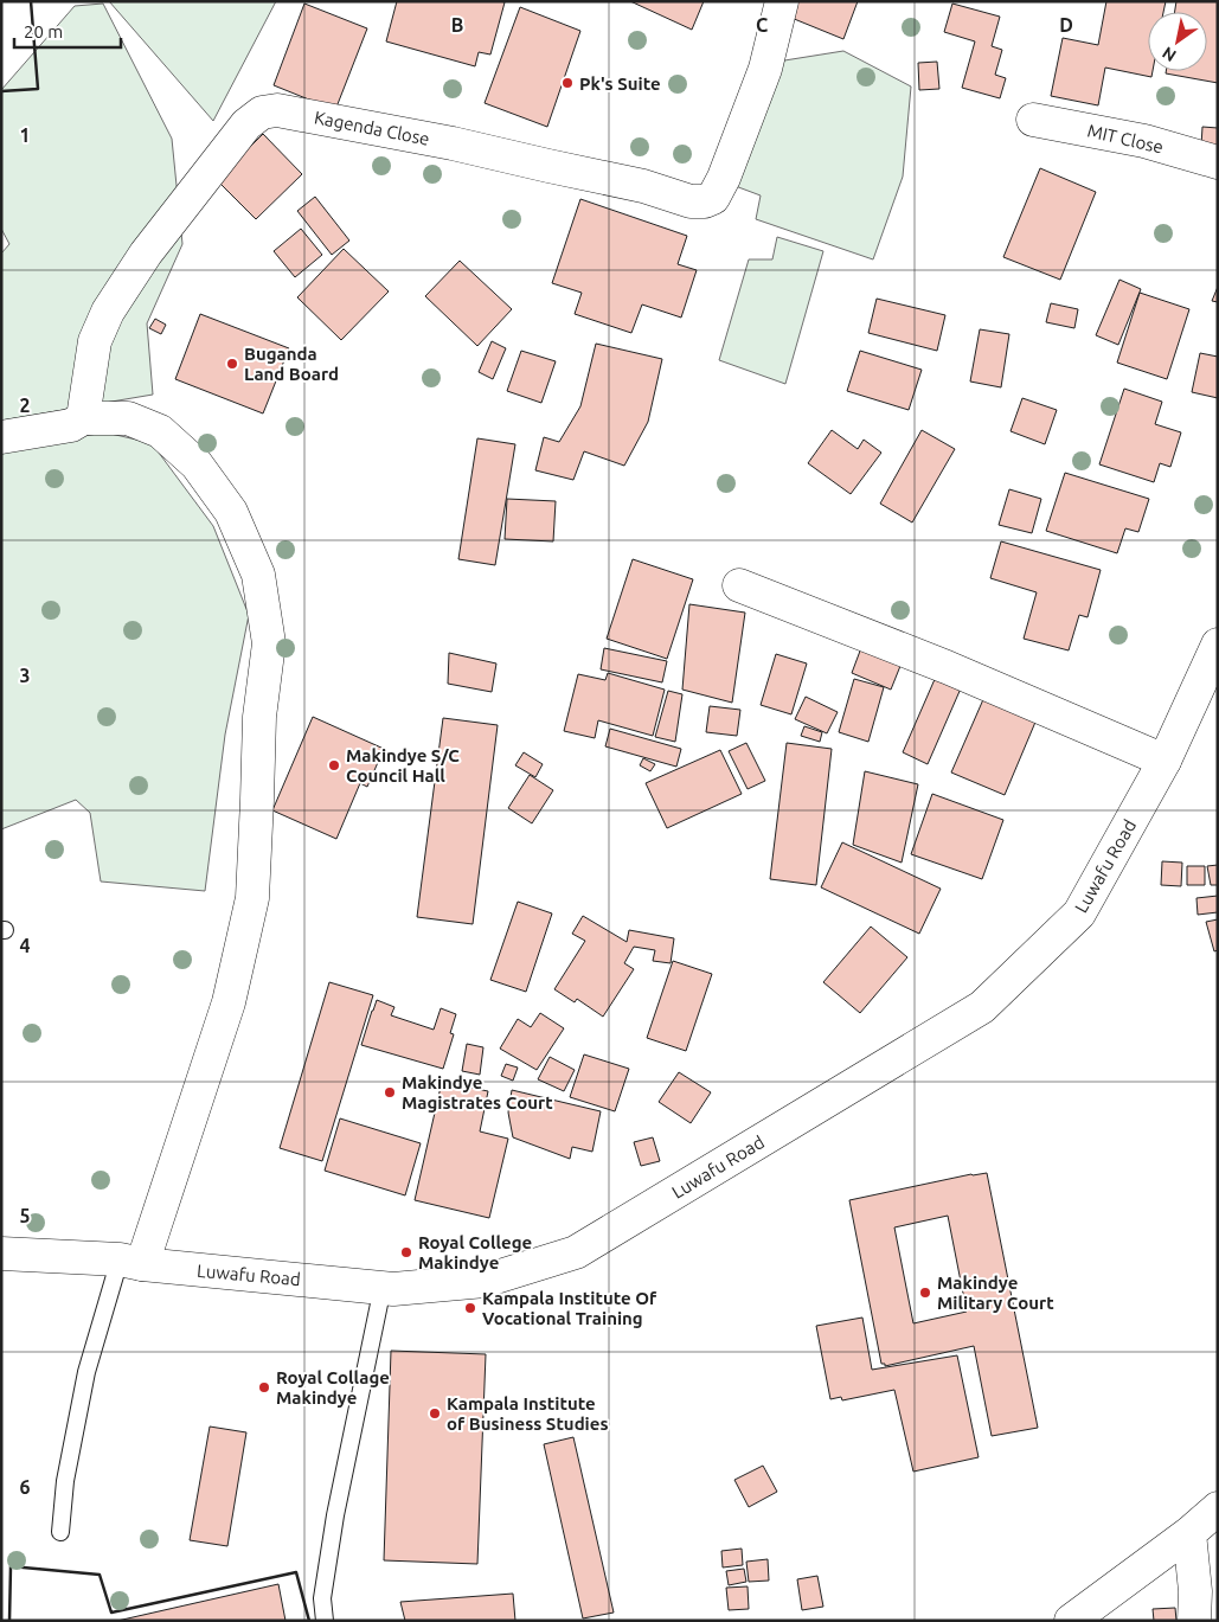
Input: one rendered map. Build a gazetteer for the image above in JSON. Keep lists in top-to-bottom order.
{
  "streets": {
    "street": ["Kagenda Close", "MIT Close", "Luwafu Road"]
  },
  "places": [
    "Pk's Suite",
    "Buganda Land Board",
    "Makindye S/C Council Hall",
    "Makindye Magistrates Court",
    "Royal College Makindye",
    "Makindye Military Court",
    "Kampala Institute Of Vocational Training",
    "Royal Collage Makindye",
    "Kampala Institute of Business Studies"
  ],
  "scale_bar": "20 m",
  "north": "bottom left",
  "grid": {
    "columns": ["B", "C", "D"],
    "rows": [
      "1",
      "2",
      "3",
      "4",
      "5",
      "6"
    ]
  }
}
